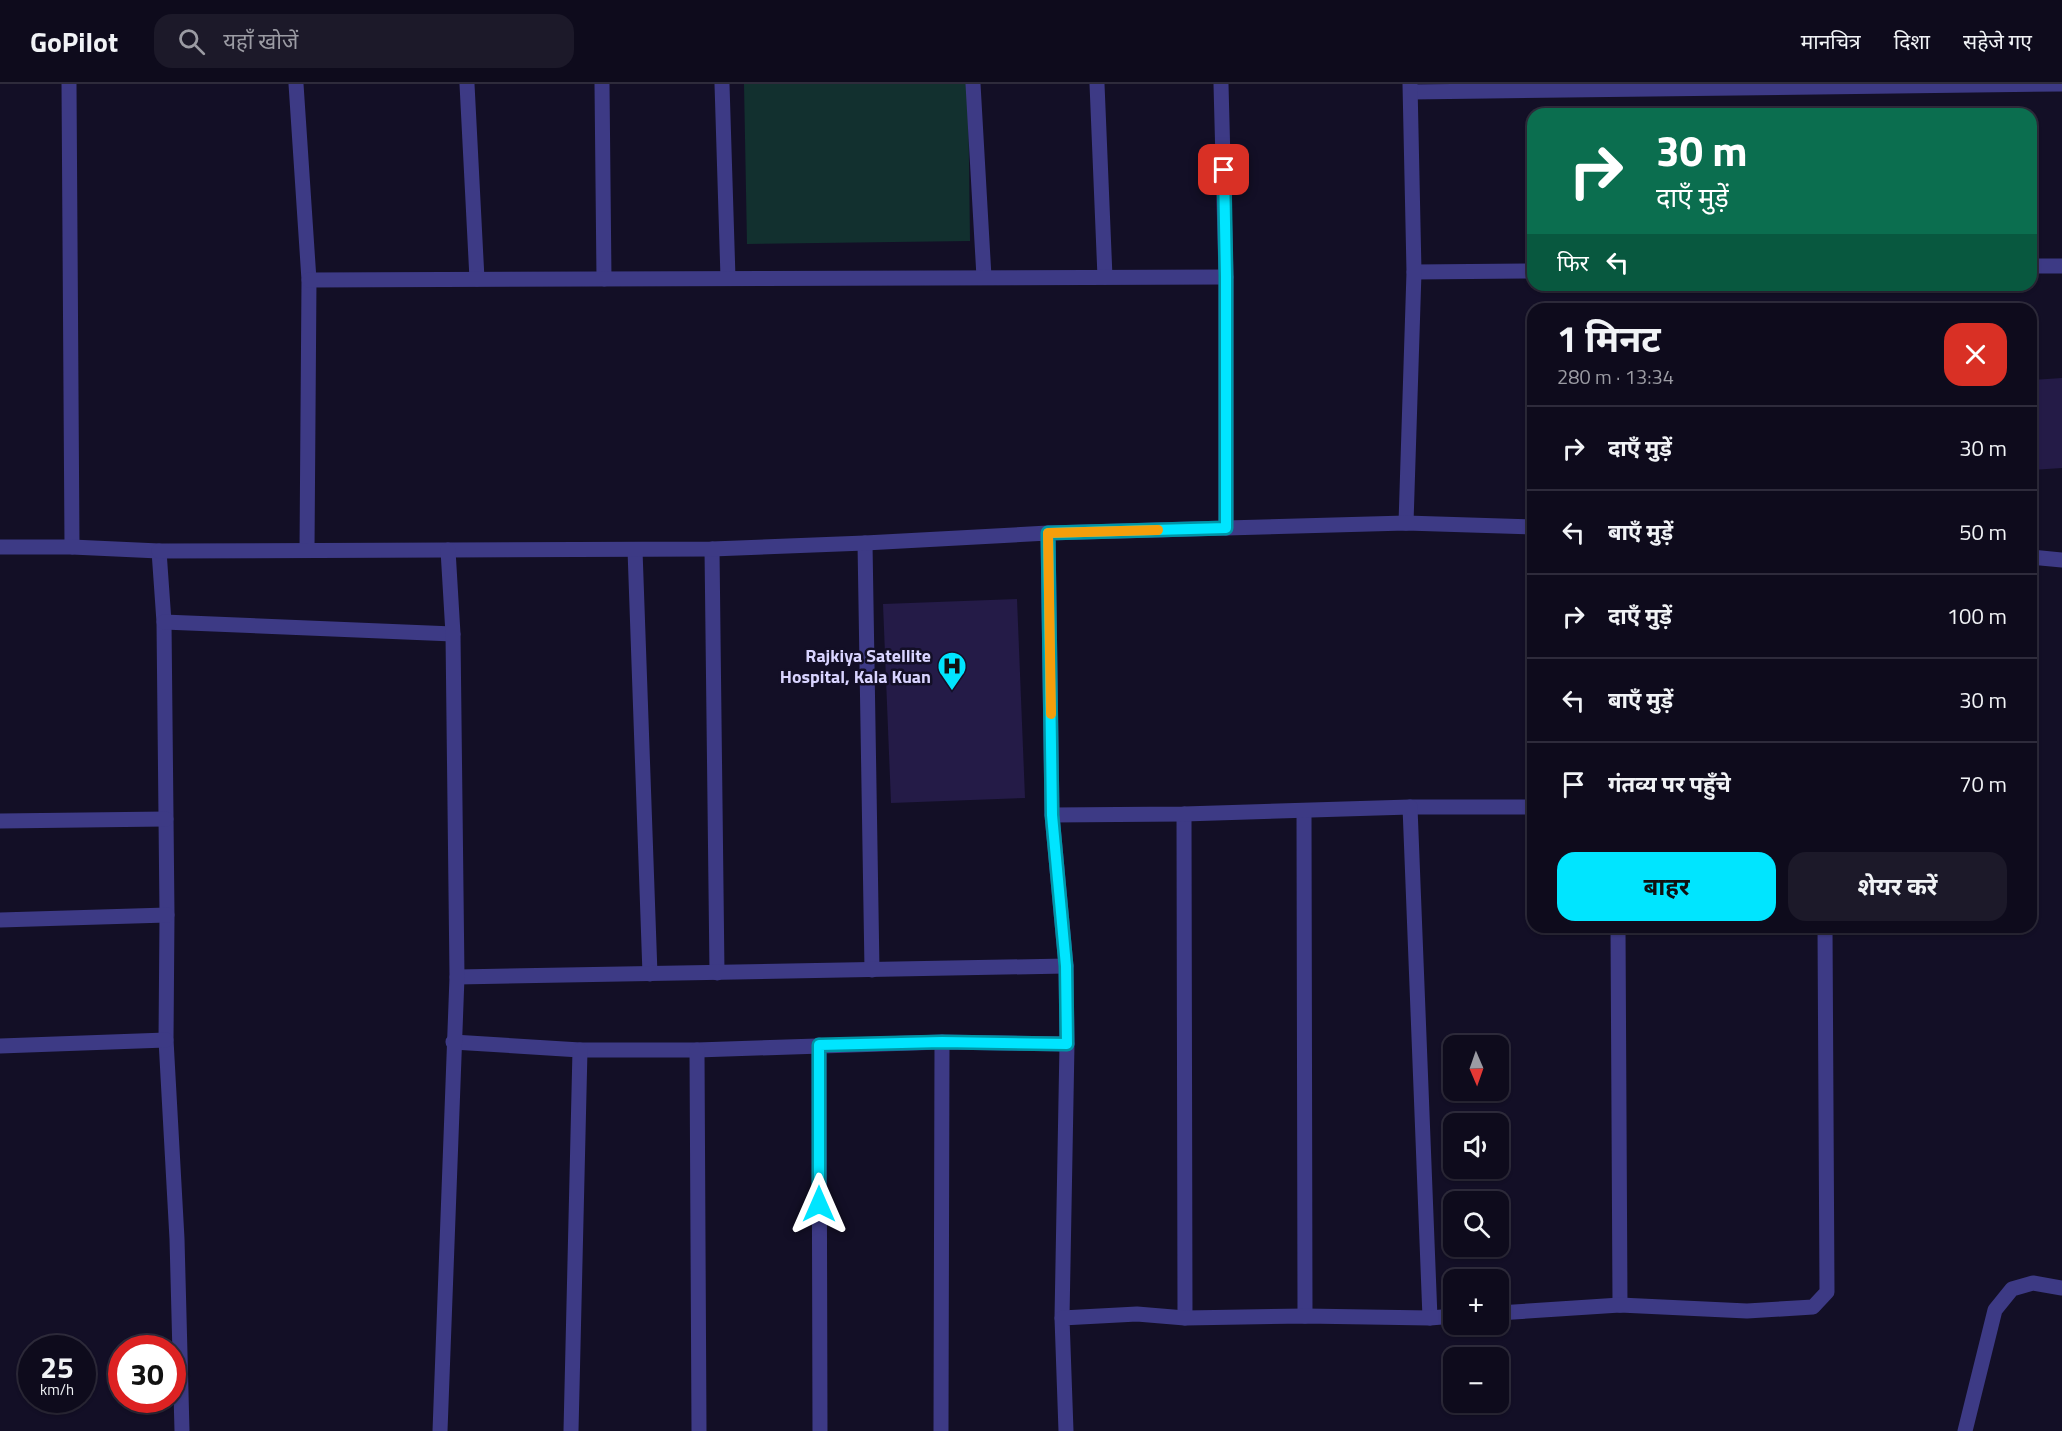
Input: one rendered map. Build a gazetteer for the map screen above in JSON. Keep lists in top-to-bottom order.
{
  "places": {
    "hospital": ["Rajkiya Satellite Hospital, Kala Kuan"]
  },
  "north": "bottom",
  "page": {
    "header": "GoPilot",
    "search": "यहाँ खोजें",
    "nav": ["मानचित्र", "दिशा", "सहेजे गए"],
    "turn": ["30 m", "दाएँ मुड़ें"],
    "then": "फिर",
    "heading": ["1 मिनट", "280 m · 13:34"],
    "list": [
      {
        "name": "दाएँ मुड़ें",
        "value": "30 m"
      },
      {
        "name": "बाएँ मुड़ें",
        "value": "50 m"
      },
      {
        "name": "दाएँ मुड़ें",
        "value": "100 m"
      },
      {
        "name": "बाएँ मुड़ें",
        "value": "30 m"
      },
      {
        "name": "गंतव्य पर पहुँचे",
        "value": "70 m"
      }
    ],
    "buttons": ["बाहर", "शेयर करें"],
    "map_buttons": ["+", "−"],
    "speed": "25 km/h",
    "limit": "30"
  }
}
